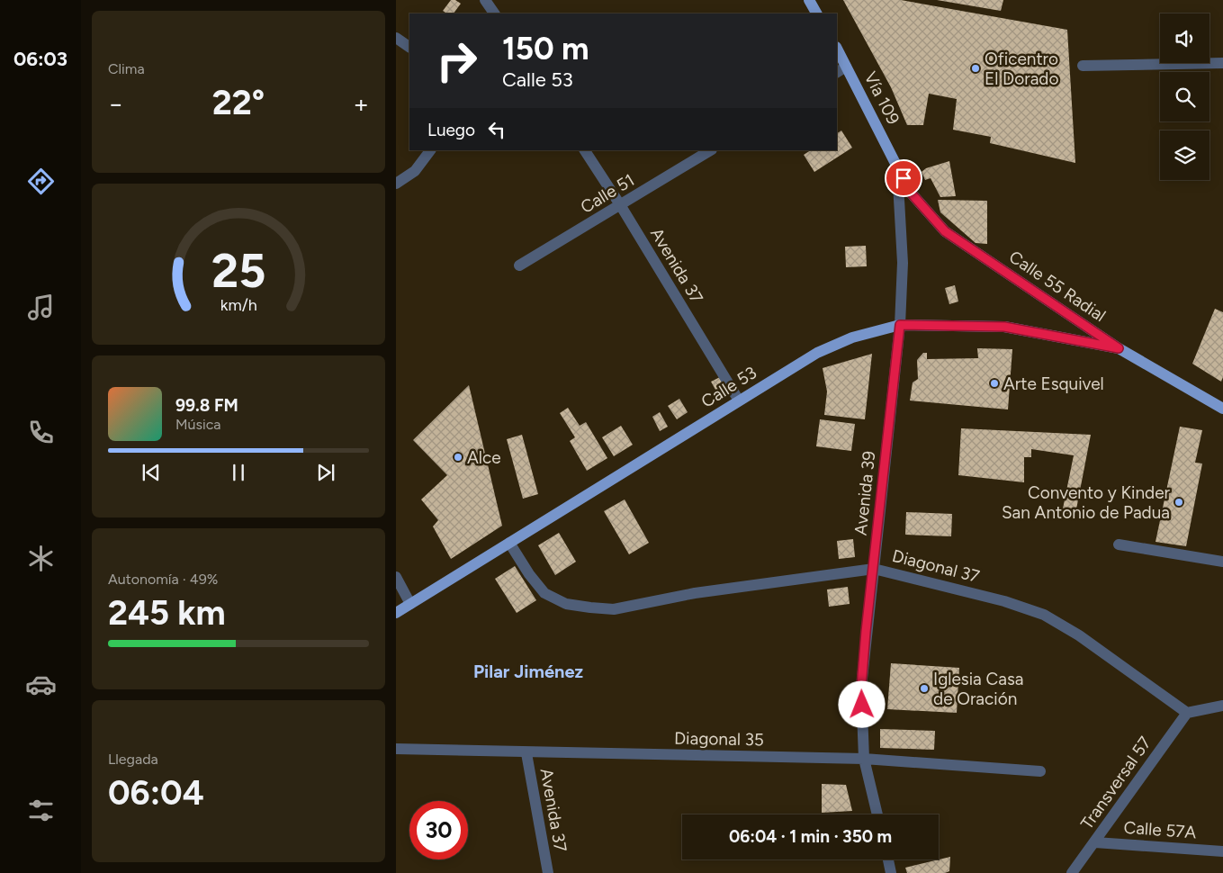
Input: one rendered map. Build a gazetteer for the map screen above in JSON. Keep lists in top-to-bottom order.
{
  "streets": {
    "main road": ["Vía 109", "Calle 55 Radial", "Calle 53"],
    "street": [
      "Calle 51",
      "Avenida 37",
      "Avenida 39",
      "Diagonal 37",
      "Diagonal 35",
      "Transversal 57",
      "Calle 57A"
    ]
  },
  "crossings": [
    ["Vía 109", "Calle 55 Radial"],
    ["Vía 109", "Avenida 39"],
    ["Calle 51", "Avenida 37"],
    ["Avenida 37", "Calle 53"],
    ["Avenida 37", "Diagonal 35"],
    ["Calle 55 Radial", "Calle 53"],
    ["Calle 55 Radial", "Avenida 39"],
    ["Calle 53", "Avenida 39"],
    ["Calle 53", "Diagonal 37"],
    ["Avenida 39", "Diagonal 37"],
    ["Avenida 39", "Diagonal 35"],
    ["Diagonal 37", "Transversal 57"],
    ["Transversal 57", "Calle 57A"]
  ],
  "districts": ["Pilar Jiménez"],
  "places": [
    "Oficentro El Dorado",
    "Arte Esquivel",
    "Alce",
    "Convento y Kinder San Antonio de Padua",
    "Iglesia Casa de Oración"
  ],
  "page": {
    "tabs": "06:03",
    "tile": [
      "Clima",
      ["Autonomía · 49%", "245 km"],
      ["Llegada", "06:04"]
    ],
    "turn": ["150 m", "Calle 53"],
    "heat": ["−", "22°", "+"],
    "then": "Luego",
    "song": ["99.8 FM", "Música"],
    "limit": "30",
    "trip": "06:04 · 1 min · 350 m",
    "gauge": ["25", "km/h"]
  }
}
